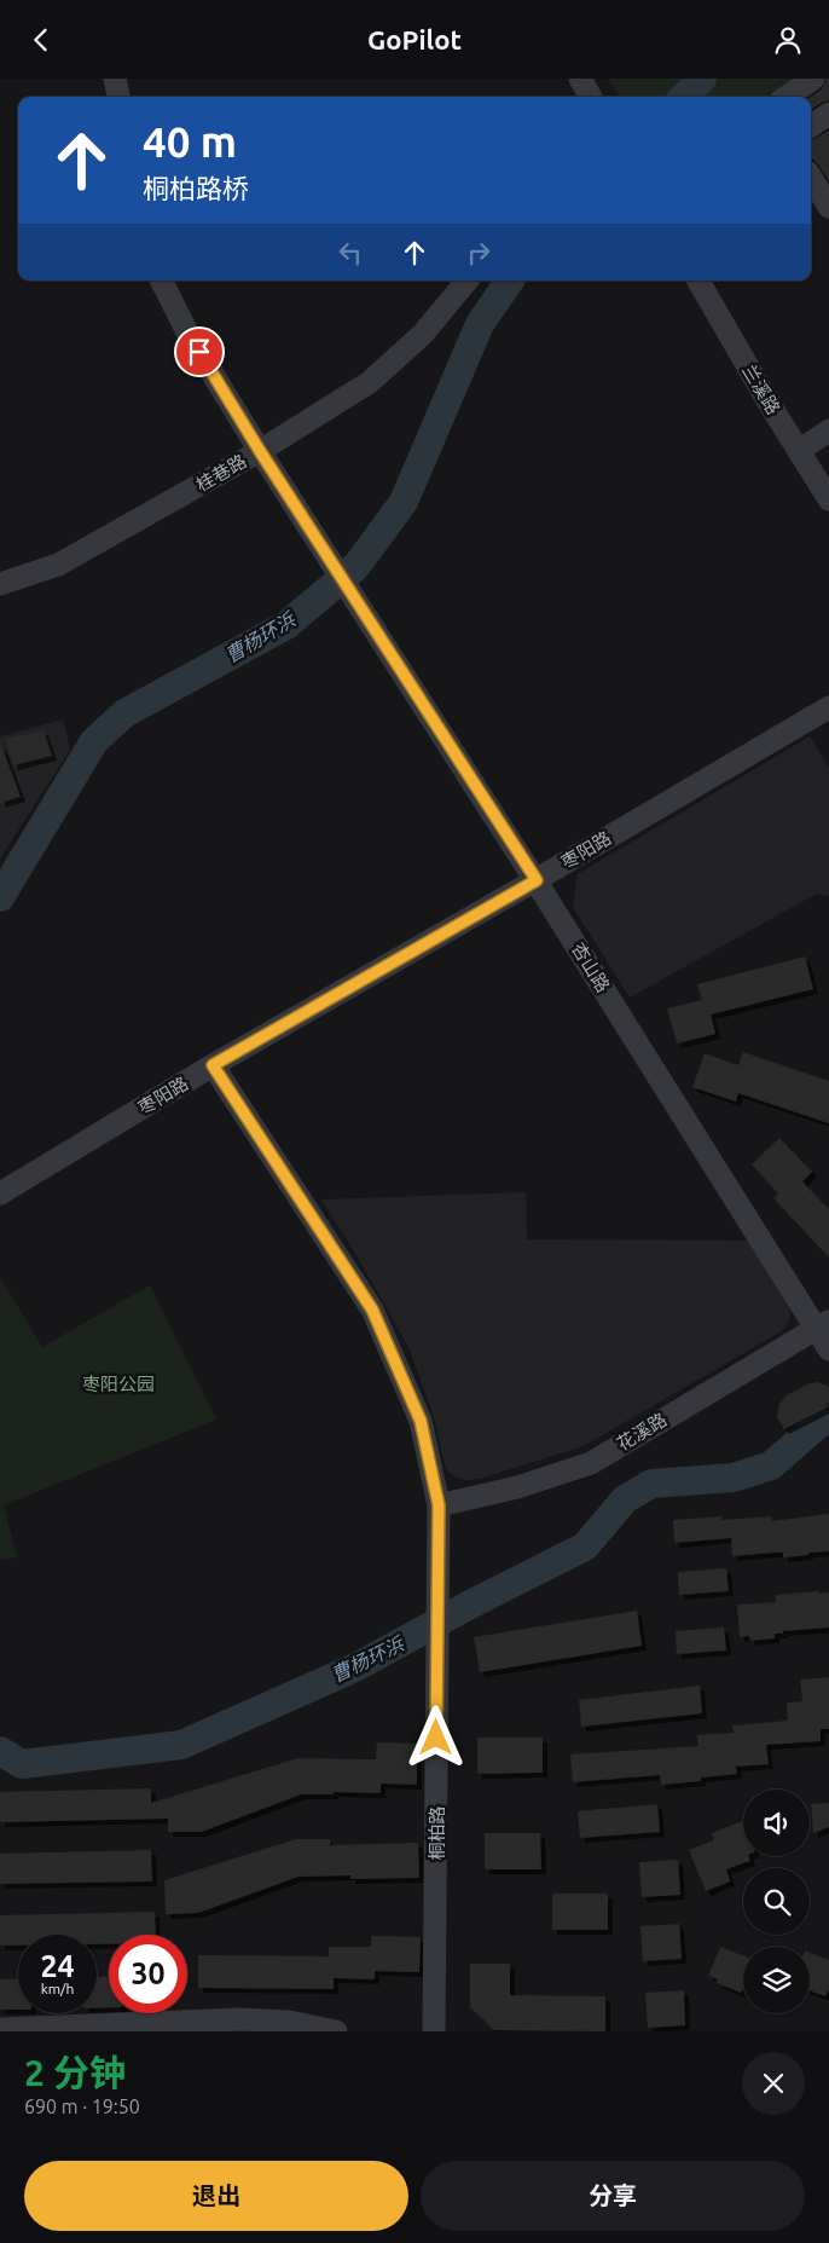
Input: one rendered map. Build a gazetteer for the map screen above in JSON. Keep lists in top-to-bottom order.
{
  "streets": {
    "street": [
      "兰溪路",
      "桂巷路",
      "枣阳路",
      "杏山路",
      "花溪路",
      "桐柏路"
    ]
  },
  "crossings": [
    ["桂巷路", "杏山路"],
    ["枣阳路", "杏山路"],
    ["杏山路", "花溪路"],
    ["花溪路", "桐柏路"]
  ],
  "water": ["曹杨环浜"],
  "parks": ["枣阳公园"],
  "page": {
    "header": "GoPilot",
    "turn": ["40 m", "桐柏路桥"],
    "speed": "24 km/h",
    "limit": "30",
    "heading": ["2 分钟", "690 m · 19:50"],
    "buttons": ["退出", "分享"]
  }
}
